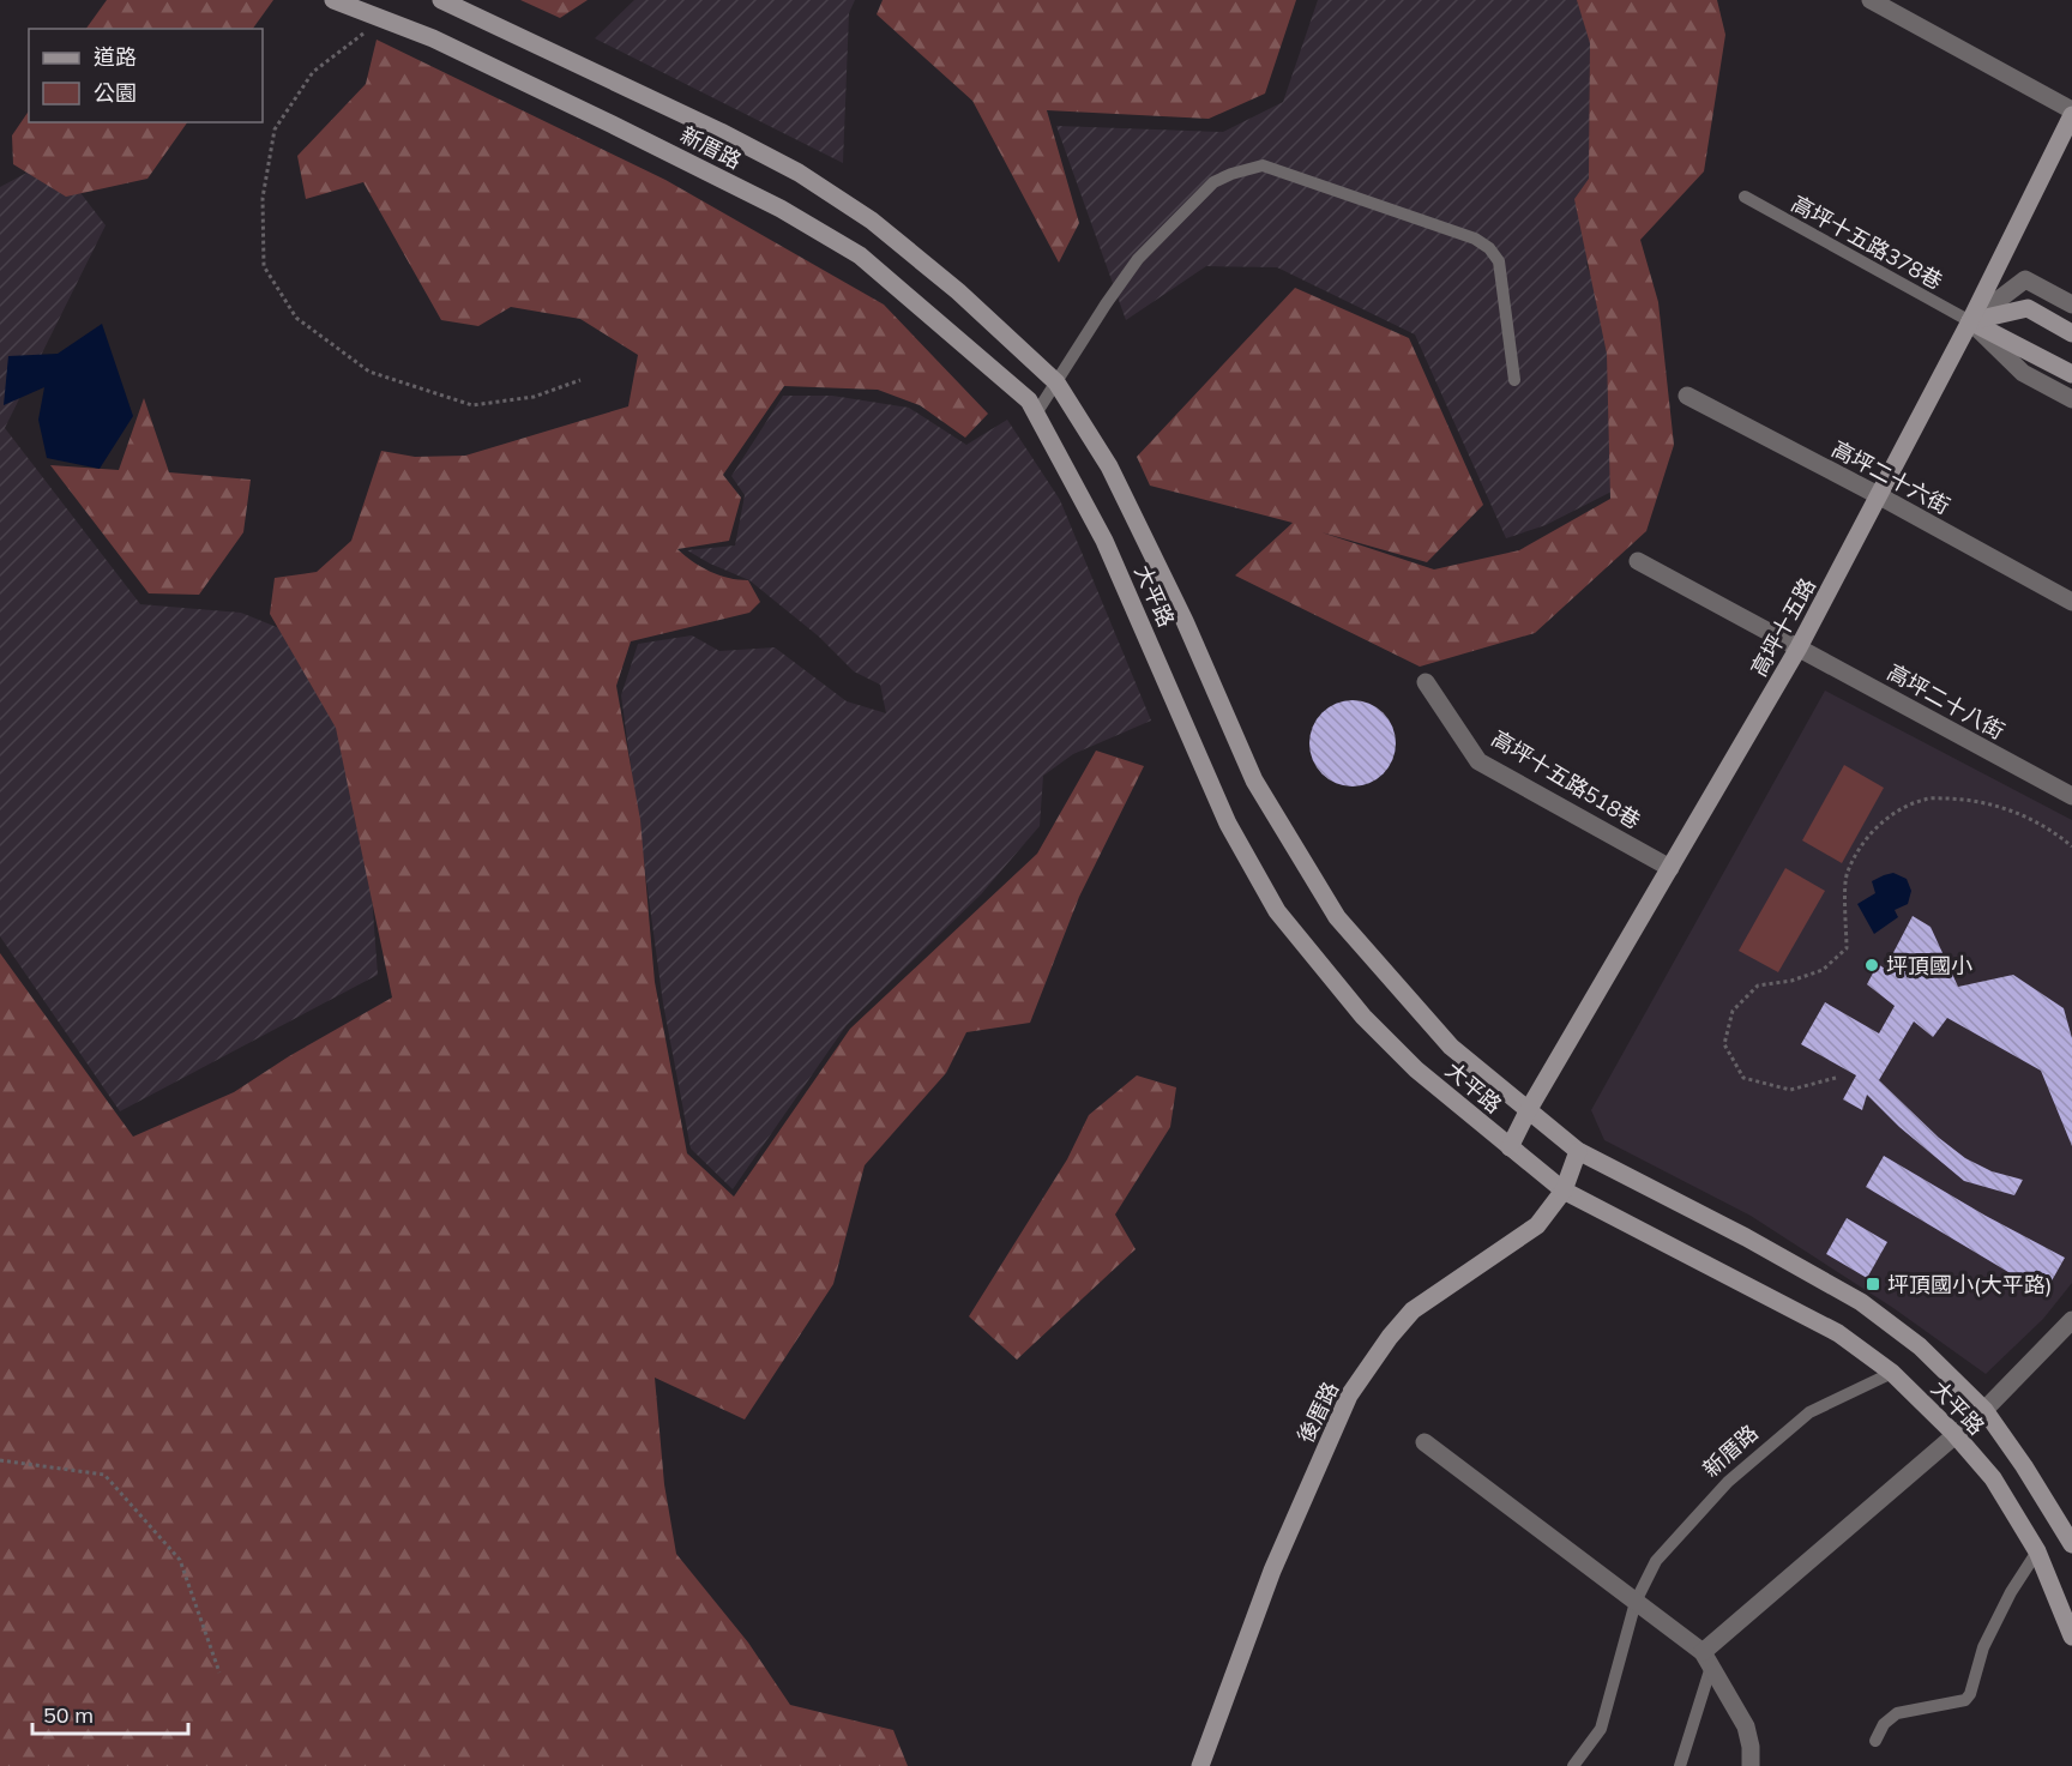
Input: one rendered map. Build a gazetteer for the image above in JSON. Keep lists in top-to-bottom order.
{
  "streets": {
    "street": [
      "新厝路",
      "高坪二十六街",
      "大平路",
      "高坪十五路",
      "高坪二十八街",
      "高坪十五路518巷",
      "後厝路"
    ],
    "lane": ["高坪十五路378巷"]
  },
  "crossings": [
    ["新厝路", "大平路"],
    ["高坪十五路378巷", "高坪十五路"],
    ["高坪二十六街", "高坪十五路"],
    ["大平路", "高坪十五路"],
    ["大平路", "後厝路"],
    ["高坪十五路", "高坪二十八街"],
    ["高坪十五路", "高坪十五路518巷"]
  ],
  "places": {
    "other": ["坪頂國小"],
    "transit": ["坪頂國小(大平路)"]
  },
  "legend": ["道路", "公園"],
  "scale_bar": "50 m"
}
